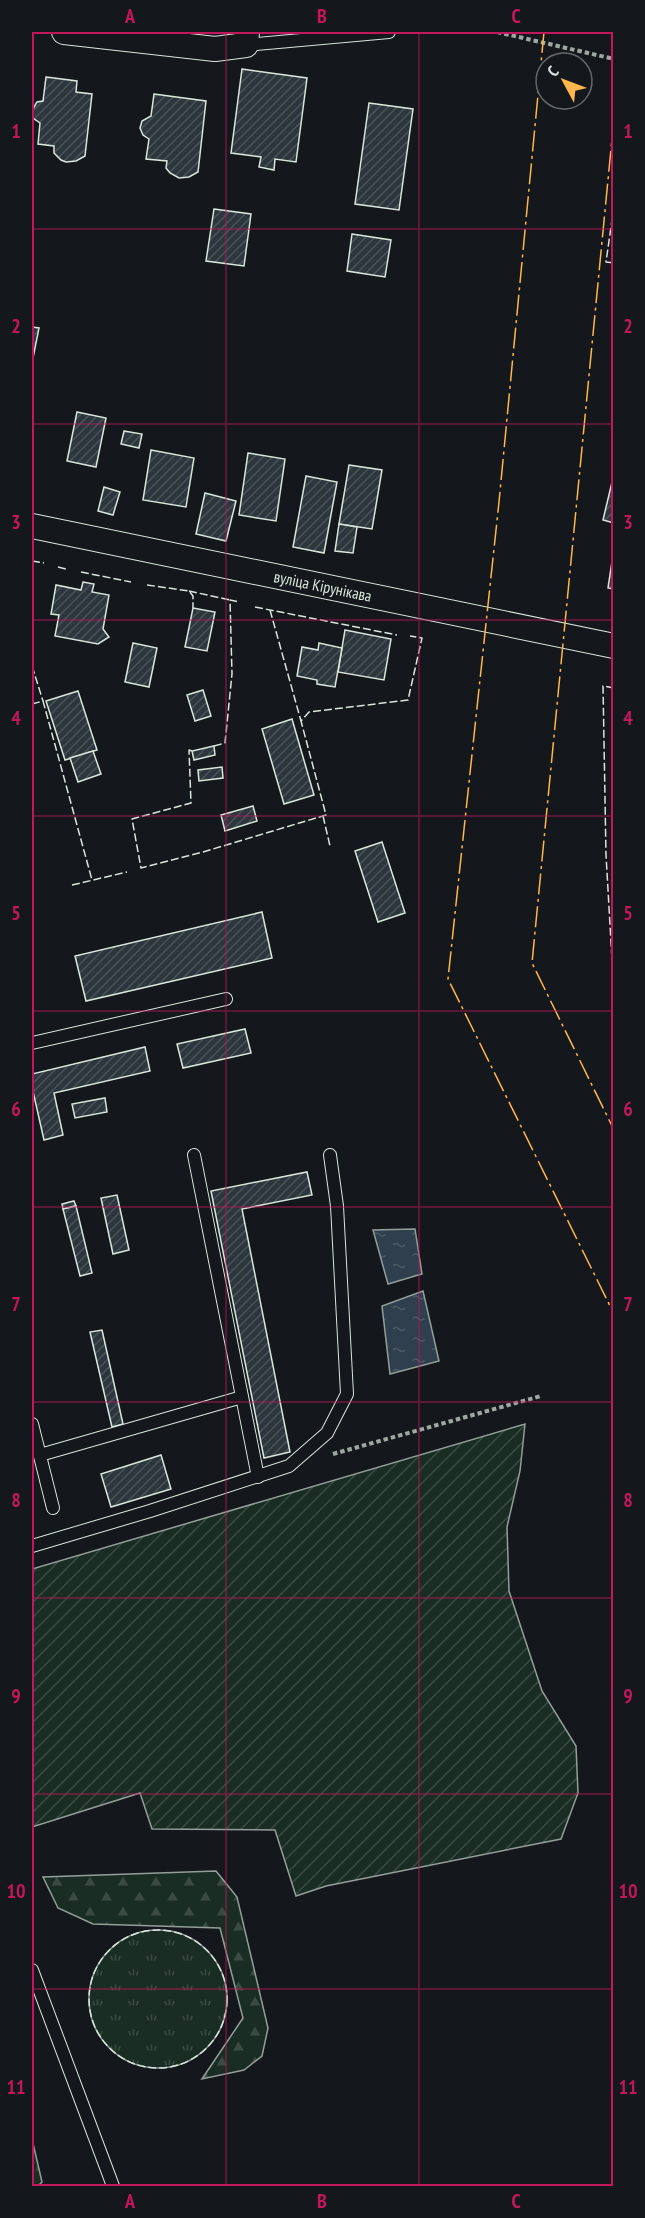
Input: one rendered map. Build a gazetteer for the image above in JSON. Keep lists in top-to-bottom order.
{
  "streets": {
    "street": ["вуліца Кірунікава"]
  },
  "north": "top left",
  "grid": {
    "columns": ["A", "B", "C"],
    "rows": [
      "1",
      "2",
      "3",
      "4",
      "5",
      "6",
      "7",
      "8",
      "9",
      "10",
      "11"
    ]
  }
}
